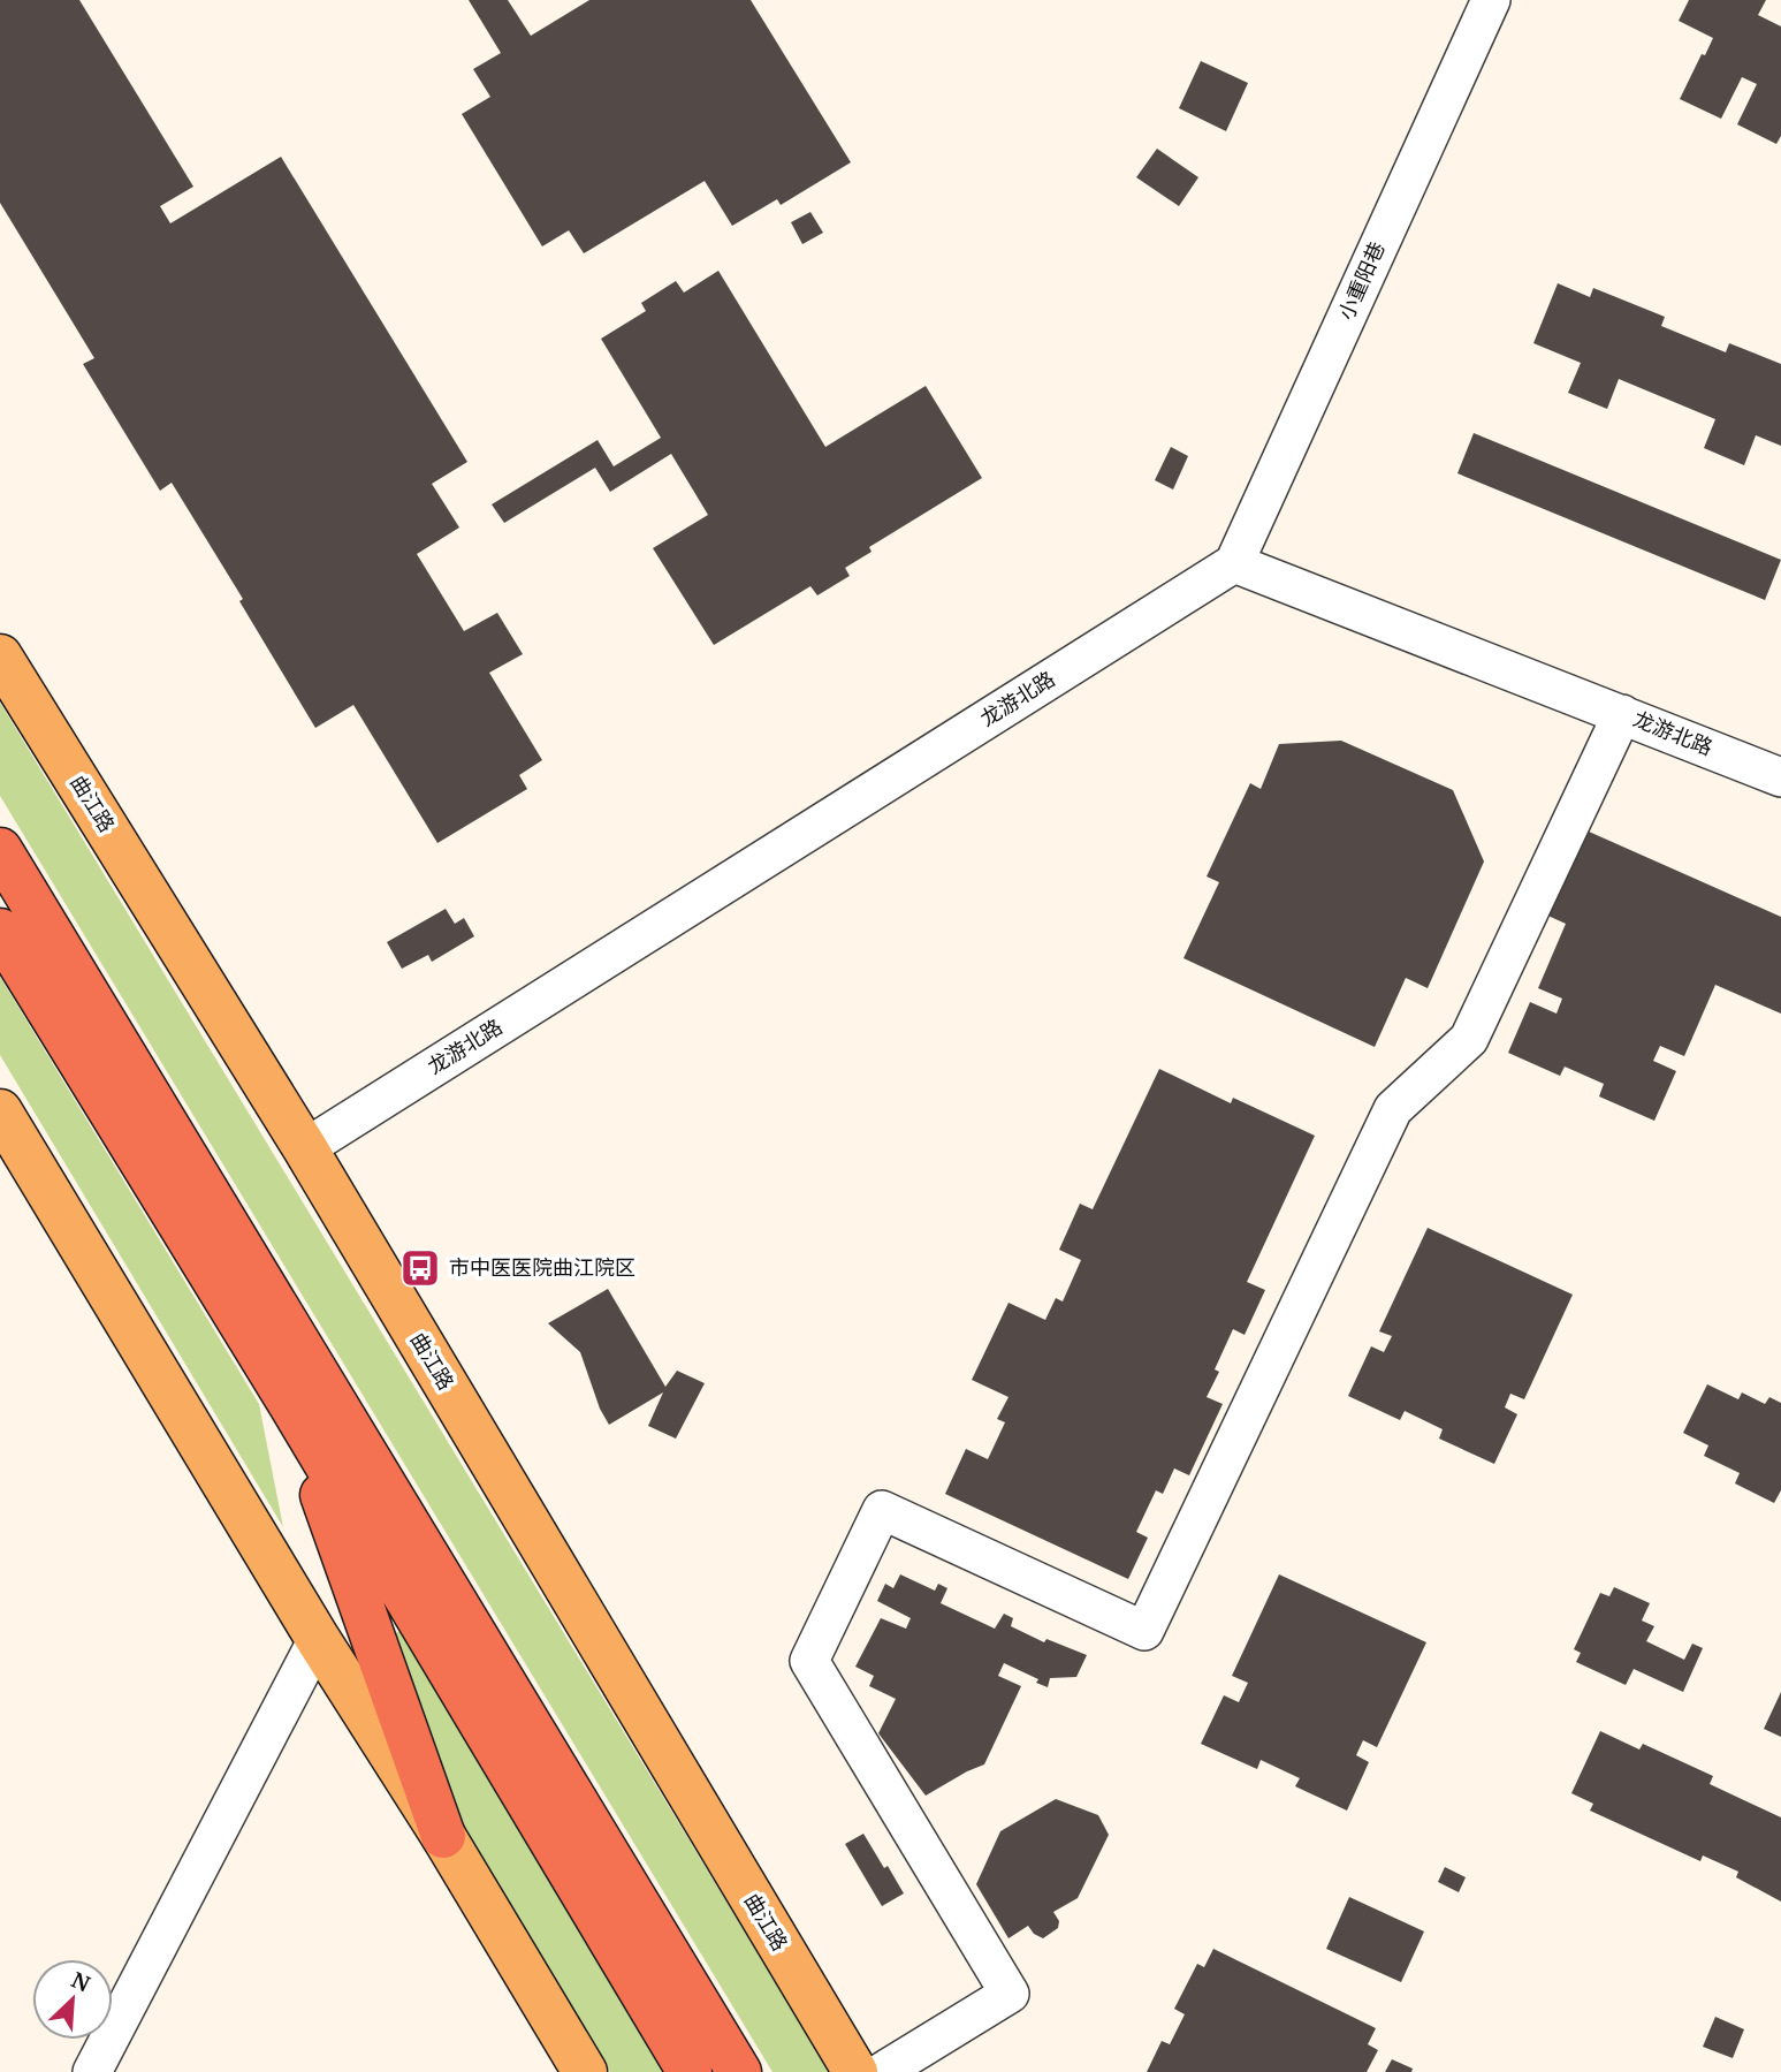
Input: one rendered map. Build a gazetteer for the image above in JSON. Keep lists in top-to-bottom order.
{
  "streets": {
    "main road": ["曲江路"],
    "street": ["小重阳巷", "龙游北路"]
  },
  "crossings": [
    ["小重阳巷", "龙游北路"],
    ["龙游北路", "曲江路"]
  ],
  "places": {
    "bus stop": ["市中医医院曲江院区"]
  },
  "north": "top right"
}
